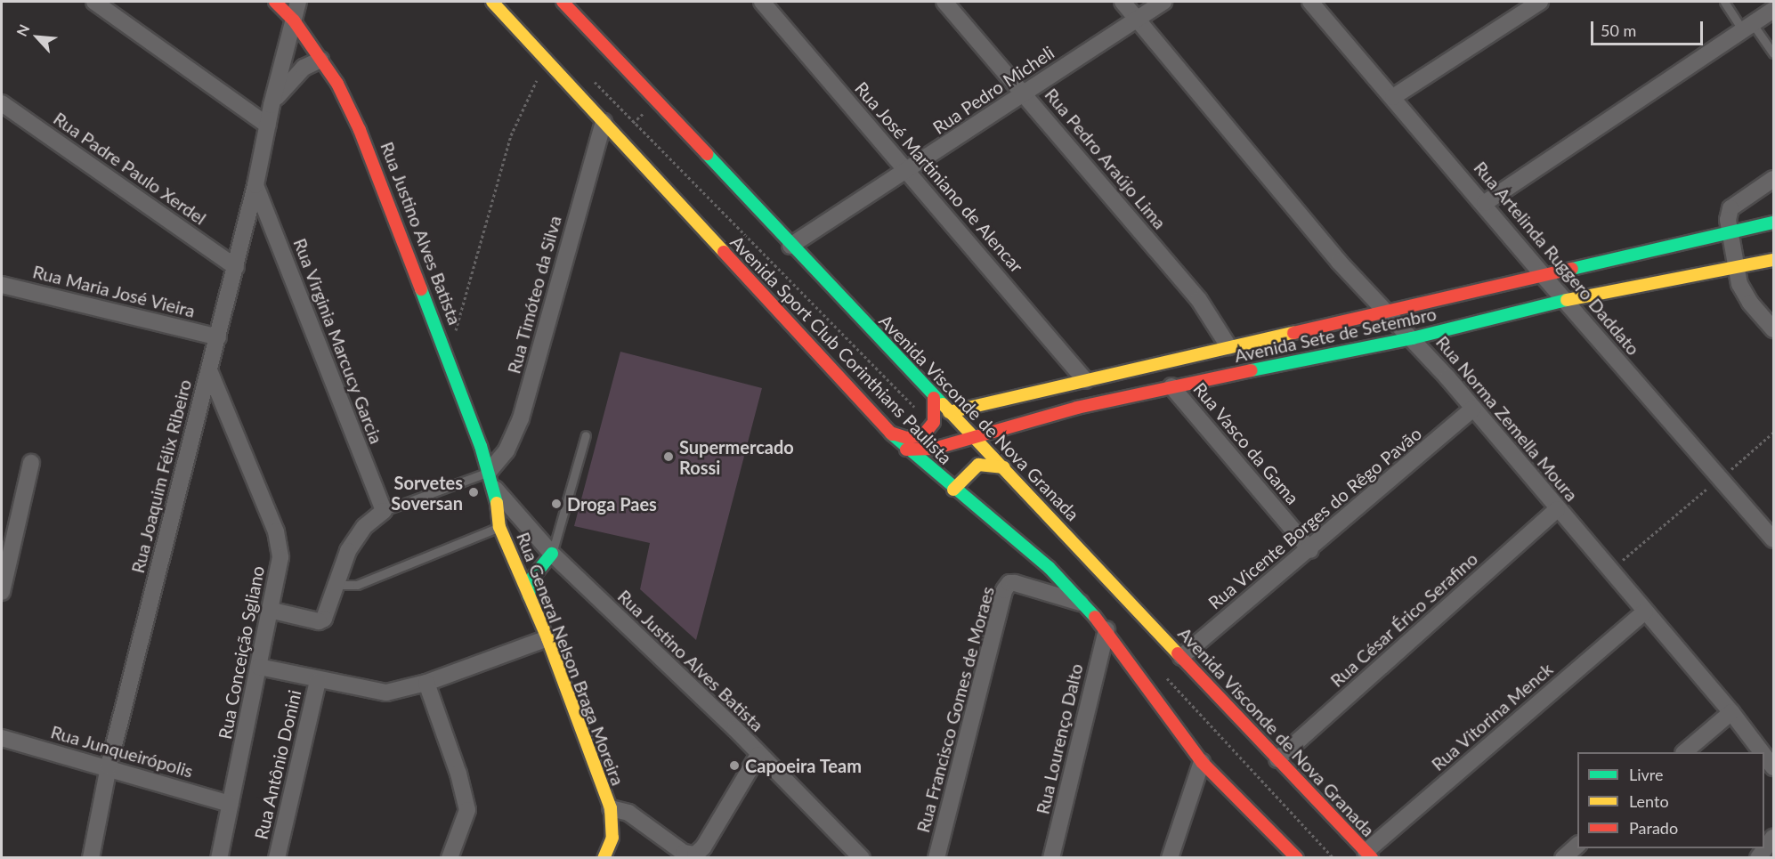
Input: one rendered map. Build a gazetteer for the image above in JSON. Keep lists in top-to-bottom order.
{
  "streets": {
    "main road": [
      "Rua Justino Alves Batista",
      "Avenida Sete de Setembro",
      "Avenida Sport Club Corinthians Paulista",
      "Avenida Visconde de Nova Granada",
      "Rua General Nelson Braga Moreira"
    ],
    "street": [
      "Rua Pedro Micheli",
      "Rua Pedro Araújo Lima",
      "Rua Padre Paulo Xerdel",
      "Rua José Martiniano de Alencar",
      "Rua Artelinda Ruggero Daddato",
      "Rua Maria José Vieira",
      "Rua Timóteo da Silva",
      "Rua Virginia Marcucy Garcia",
      "Rua Norma Zemella Moura",
      "Rua Vasco da Gama",
      "Rua Joaquim Félix Ribeiro",
      "Rua Vicente Borges do Rêgo Pavão",
      "Rua César Érico Serafino",
      "Rua Conceição Sgliano",
      "Rua Francisco Gomes de Moraes",
      "Rua Vitorina Menck",
      "Rua Lourenço Dalto",
      "Rua Junqueirópolis",
      "Rua Antônio Donini"
    ]
  },
  "crossings": [
    ["Rua Pedro Micheli", "Rua Pedro Araújo Lima"],
    ["Rua Pedro Micheli", "Rua José Martiniano de Alencar"],
    ["Rua Pedro Micheli", "Avenida Visconde de Nova Granada"],
    ["Rua Pedro Micheli", "Rua Norma Zemella Moura"],
    ["Rua Pedro Araújo Lima", "Avenida Sete de Setembro"],
    ["Rua Padre Paulo Xerdel", "Rua Joaquim Félix Ribeiro"],
    ["Rua José Martiniano de Alencar", "Avenida Sete de Setembro"],
    ["Rua Justino Alves Batista", "Rua Timóteo da Silva"],
    ["Rua Justino Alves Batista", "Rua Joaquim Félix Ribeiro"],
    ["Rua Justino Alves Batista", "Rua General Nelson Braga Moreira"],
    ["Rua Artelinda Ruggero Daddato", "Avenida Sete de Setembro"],
    ["Rua Maria José Vieira", "Rua Joaquim Félix Ribeiro"],
    ["Rua Timóteo da Silva", "Avenida Sport Club Corinthians Paulista"],
    ["Rua Timóteo da Silva", "Rua General Nelson Braga Moreira"],
    ["Avenida Sete de Setembro", "Avenida Sport Club Corinthians Paulista"],
    ["Avenida Sete de Setembro", "Avenida Visconde de Nova Granada"],
    ["Avenida Sete de Setembro", "Rua Norma Zemella Moura"],
    ["Avenida Sete de Setembro", "Rua Vasco da Gama"],
    ["Rua Virginia Marcucy Garcia", "Rua Joaquim Félix Ribeiro"],
    ["Avenida Sport Club Corinthians Paulista", "Rua Francisco Gomes de Moraes"],
    ["Avenida Sport Club Corinthians Paulista", "Rua Lourenço Dalto"],
    ["Avenida Visconde de Nova Granada", "Rua Vicente Borges do Rêgo Pavão"],
    ["Avenida Visconde de Nova Granada", "Rua César Érico Serafino"],
    ["Avenida Visconde de Nova Granada", "Rua Vitorina Menck"],
    ["Rua Norma Zemella Moura", "Rua Vicente Borges do Rêgo Pavão"],
    ["Rua Norma Zemella Moura", "Rua César Érico Serafino"],
    ["Rua Norma Zemella Moura", "Rua Vitorina Menck"],
    ["Rua Vasco da Gama", "Rua Vicente Borges do Rêgo Pavão"],
    ["Rua Joaquim Félix Ribeiro", "Rua Conceição Sgliano"],
    ["Rua Joaquim Félix Ribeiro", "Rua Junqueirópolis"],
    ["Rua Conceição Sgliano", "Rua Junqueirópolis"]
  ],
  "places": [
    "Supermercado Rossi",
    "Sorvetes Soversan",
    "Droga Paes",
    "Capoeira Team"
  ],
  "legend": ["Livre", "Lento", "Parado"],
  "scale_bar": "50 m",
  "north": "top left"
}
